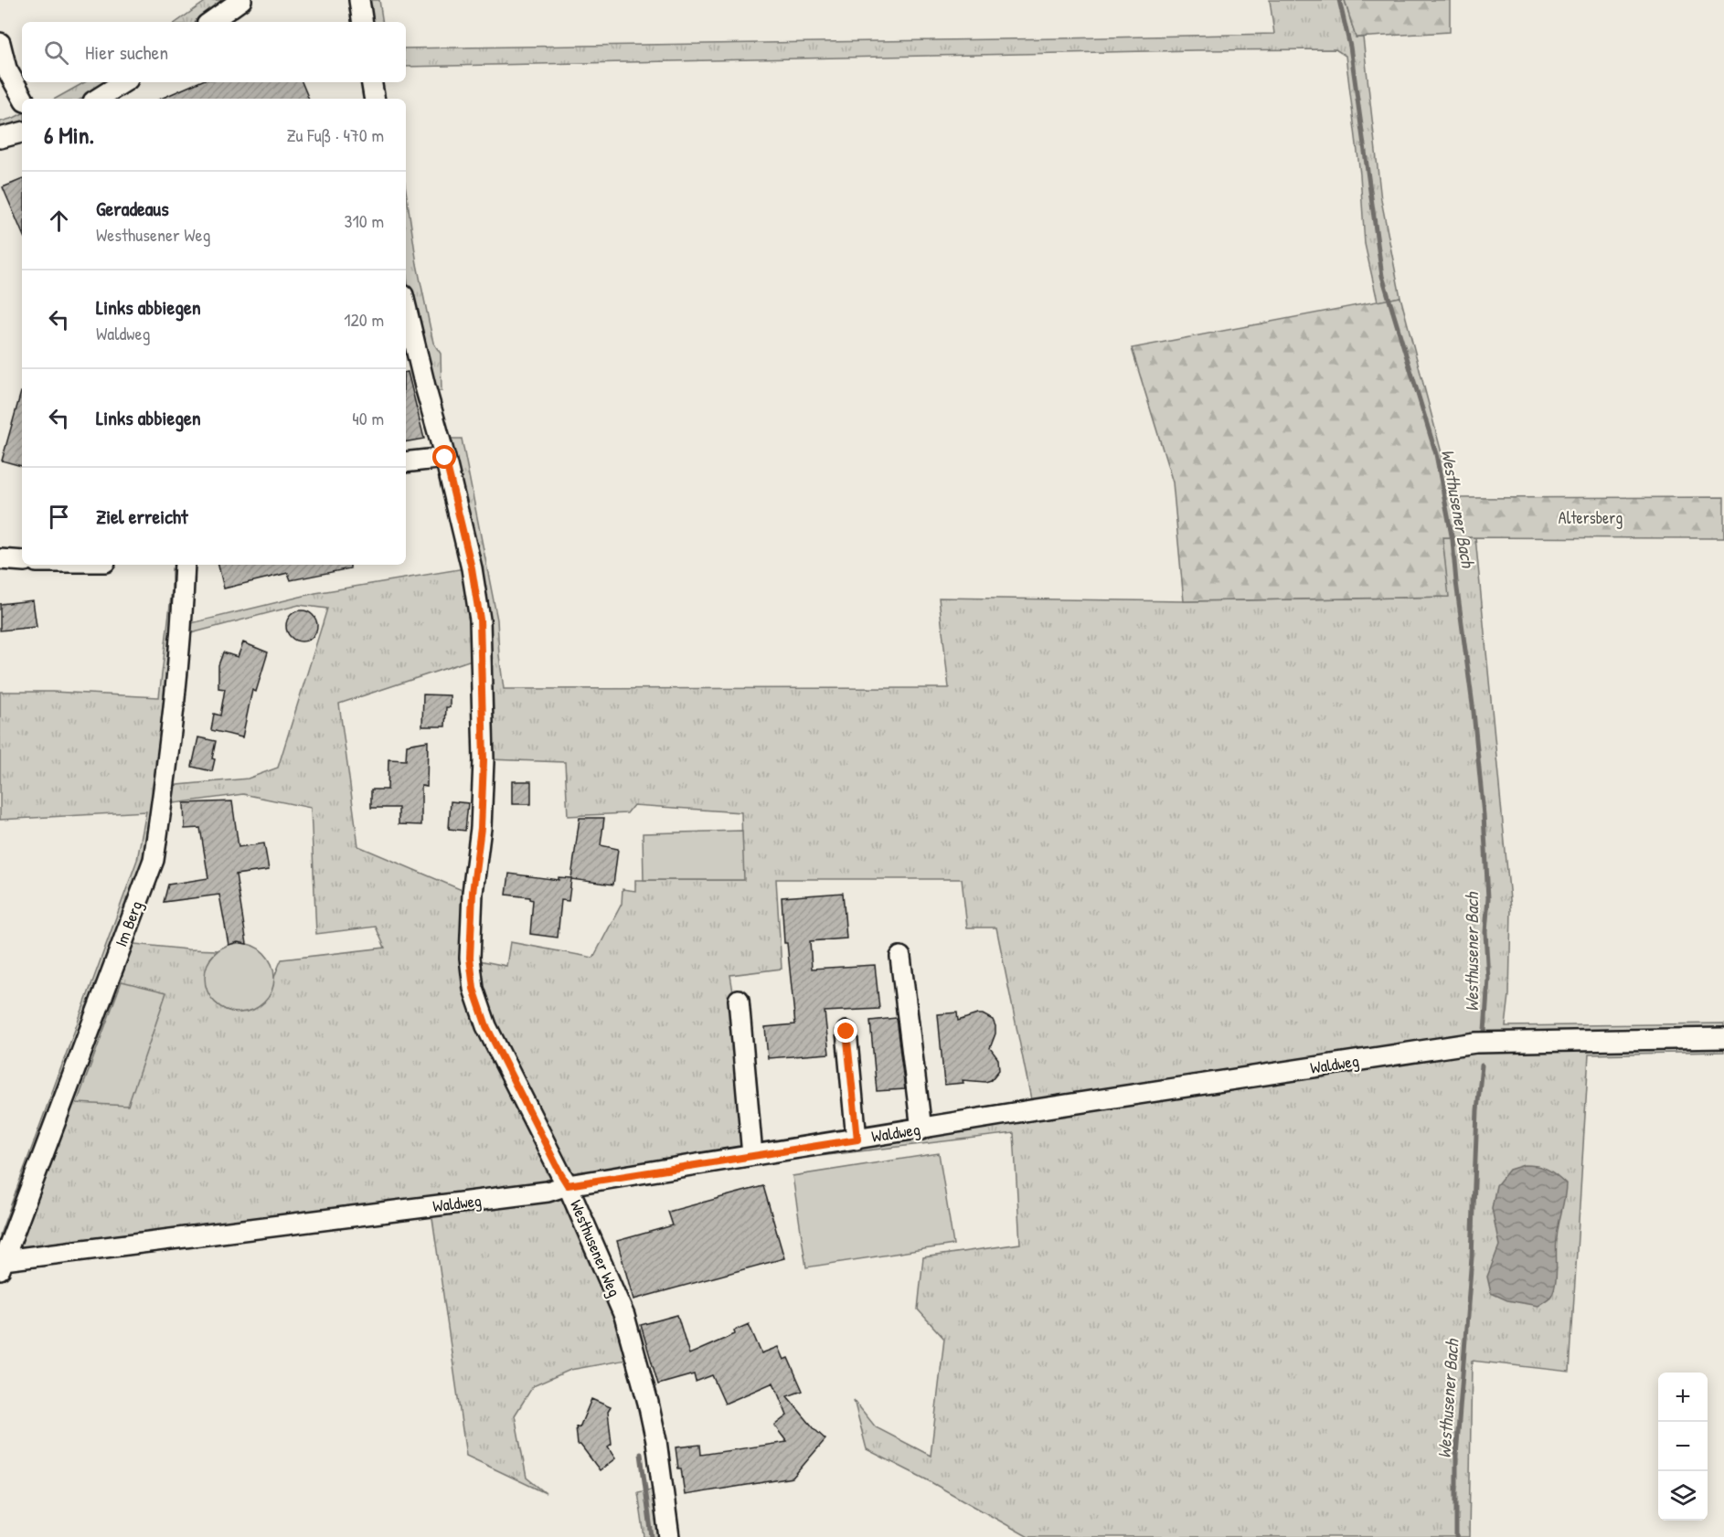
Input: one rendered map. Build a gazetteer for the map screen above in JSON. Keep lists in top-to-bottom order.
{
  "streets": {
    "street": ["Im Berg", "Waldweg", "Westhusener Weg"]
  },
  "crossings": [
    ["Im Berg", "Waldweg"],
    ["Waldweg", "Westhusener Weg"]
  ],
  "water": ["Westhusener Bach"],
  "parks": ["Altersberg"],
  "page": {
    "search": "Hier suchen",
    "heading": ["6 Min.", "Zu Fuß · 470 m"],
    "list": [
      ["Geradeaus", "Westhusener Weg", "310 m"],
      ["Links abbiegen", "Waldweg", "120 m"],
      ["Links abbiegen", "40 m"],
      "Ziel erreicht"
    ],
    "map_buttons": ["+", "−"]
  }
}
